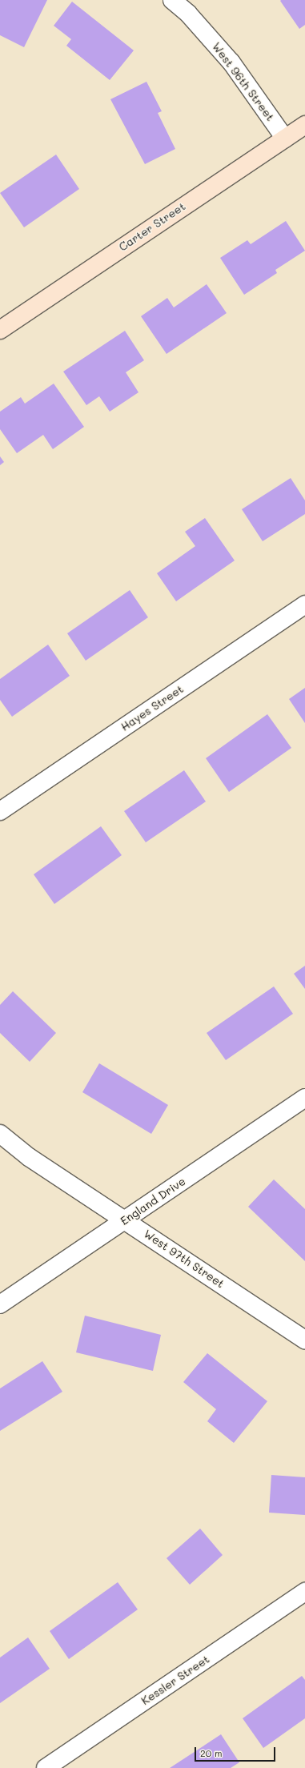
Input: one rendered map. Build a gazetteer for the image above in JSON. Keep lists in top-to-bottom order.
{
  "streets": {
    "street": [
      "West 96th Street",
      "Carter Street",
      "Hayes Street",
      "England Drive",
      "West 97th Street",
      "Kessler Street"
    ]
  },
  "crossings": [
    ["West 96th Street", "Carter Street"],
    ["England Drive", "West 97th Street"]
  ],
  "scale_bar": "20 m"
}
